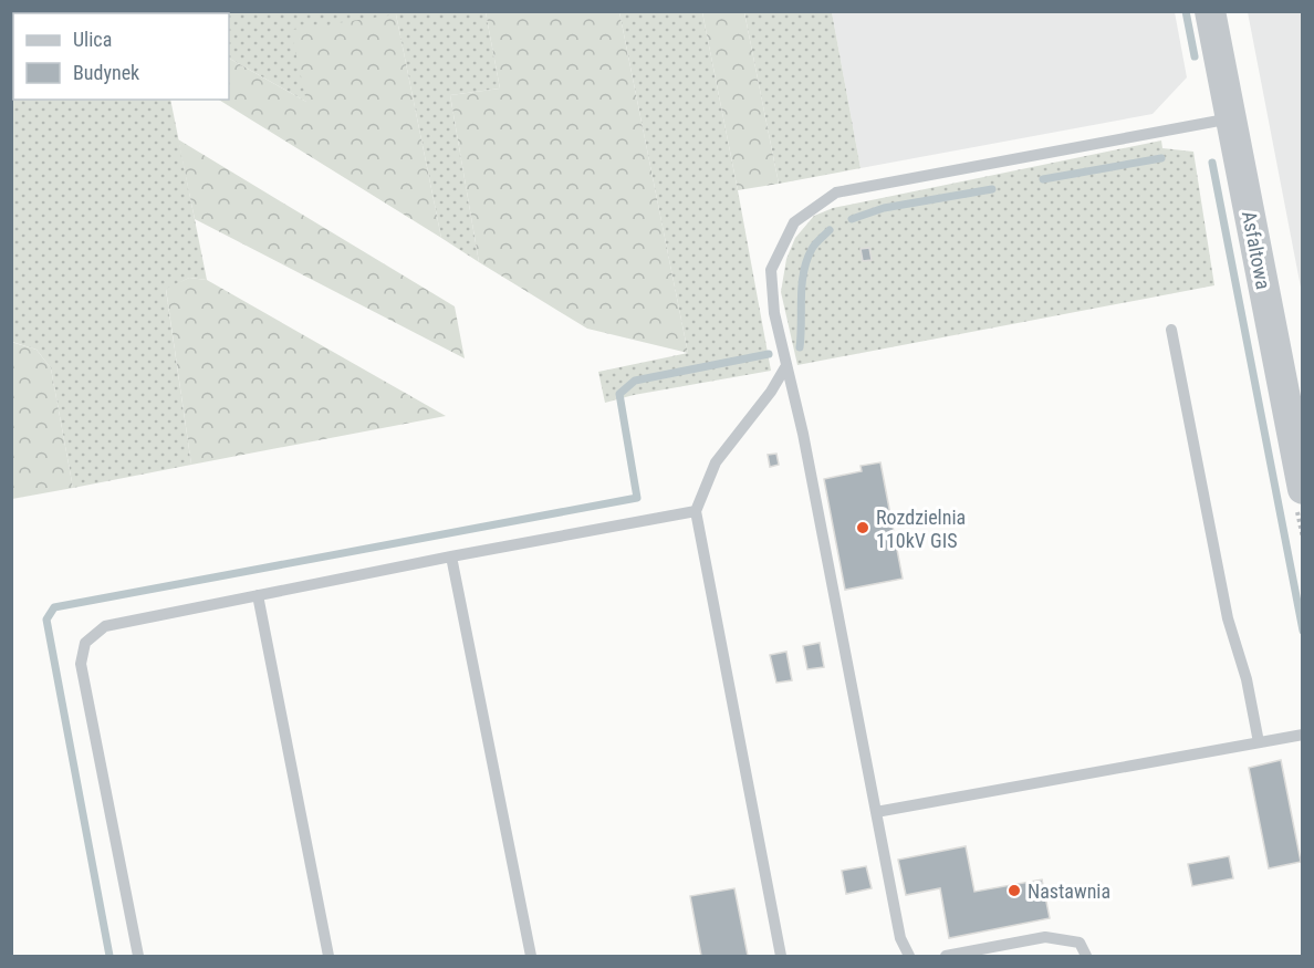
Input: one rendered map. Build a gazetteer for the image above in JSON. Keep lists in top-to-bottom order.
{
  "streets": {
    "street": ["Asfaltowa"]
  },
  "places": ["Rozdzielnia 110kV GIS", "Nastawnia"],
  "legend": ["Ulica", "Budynek"]
}
